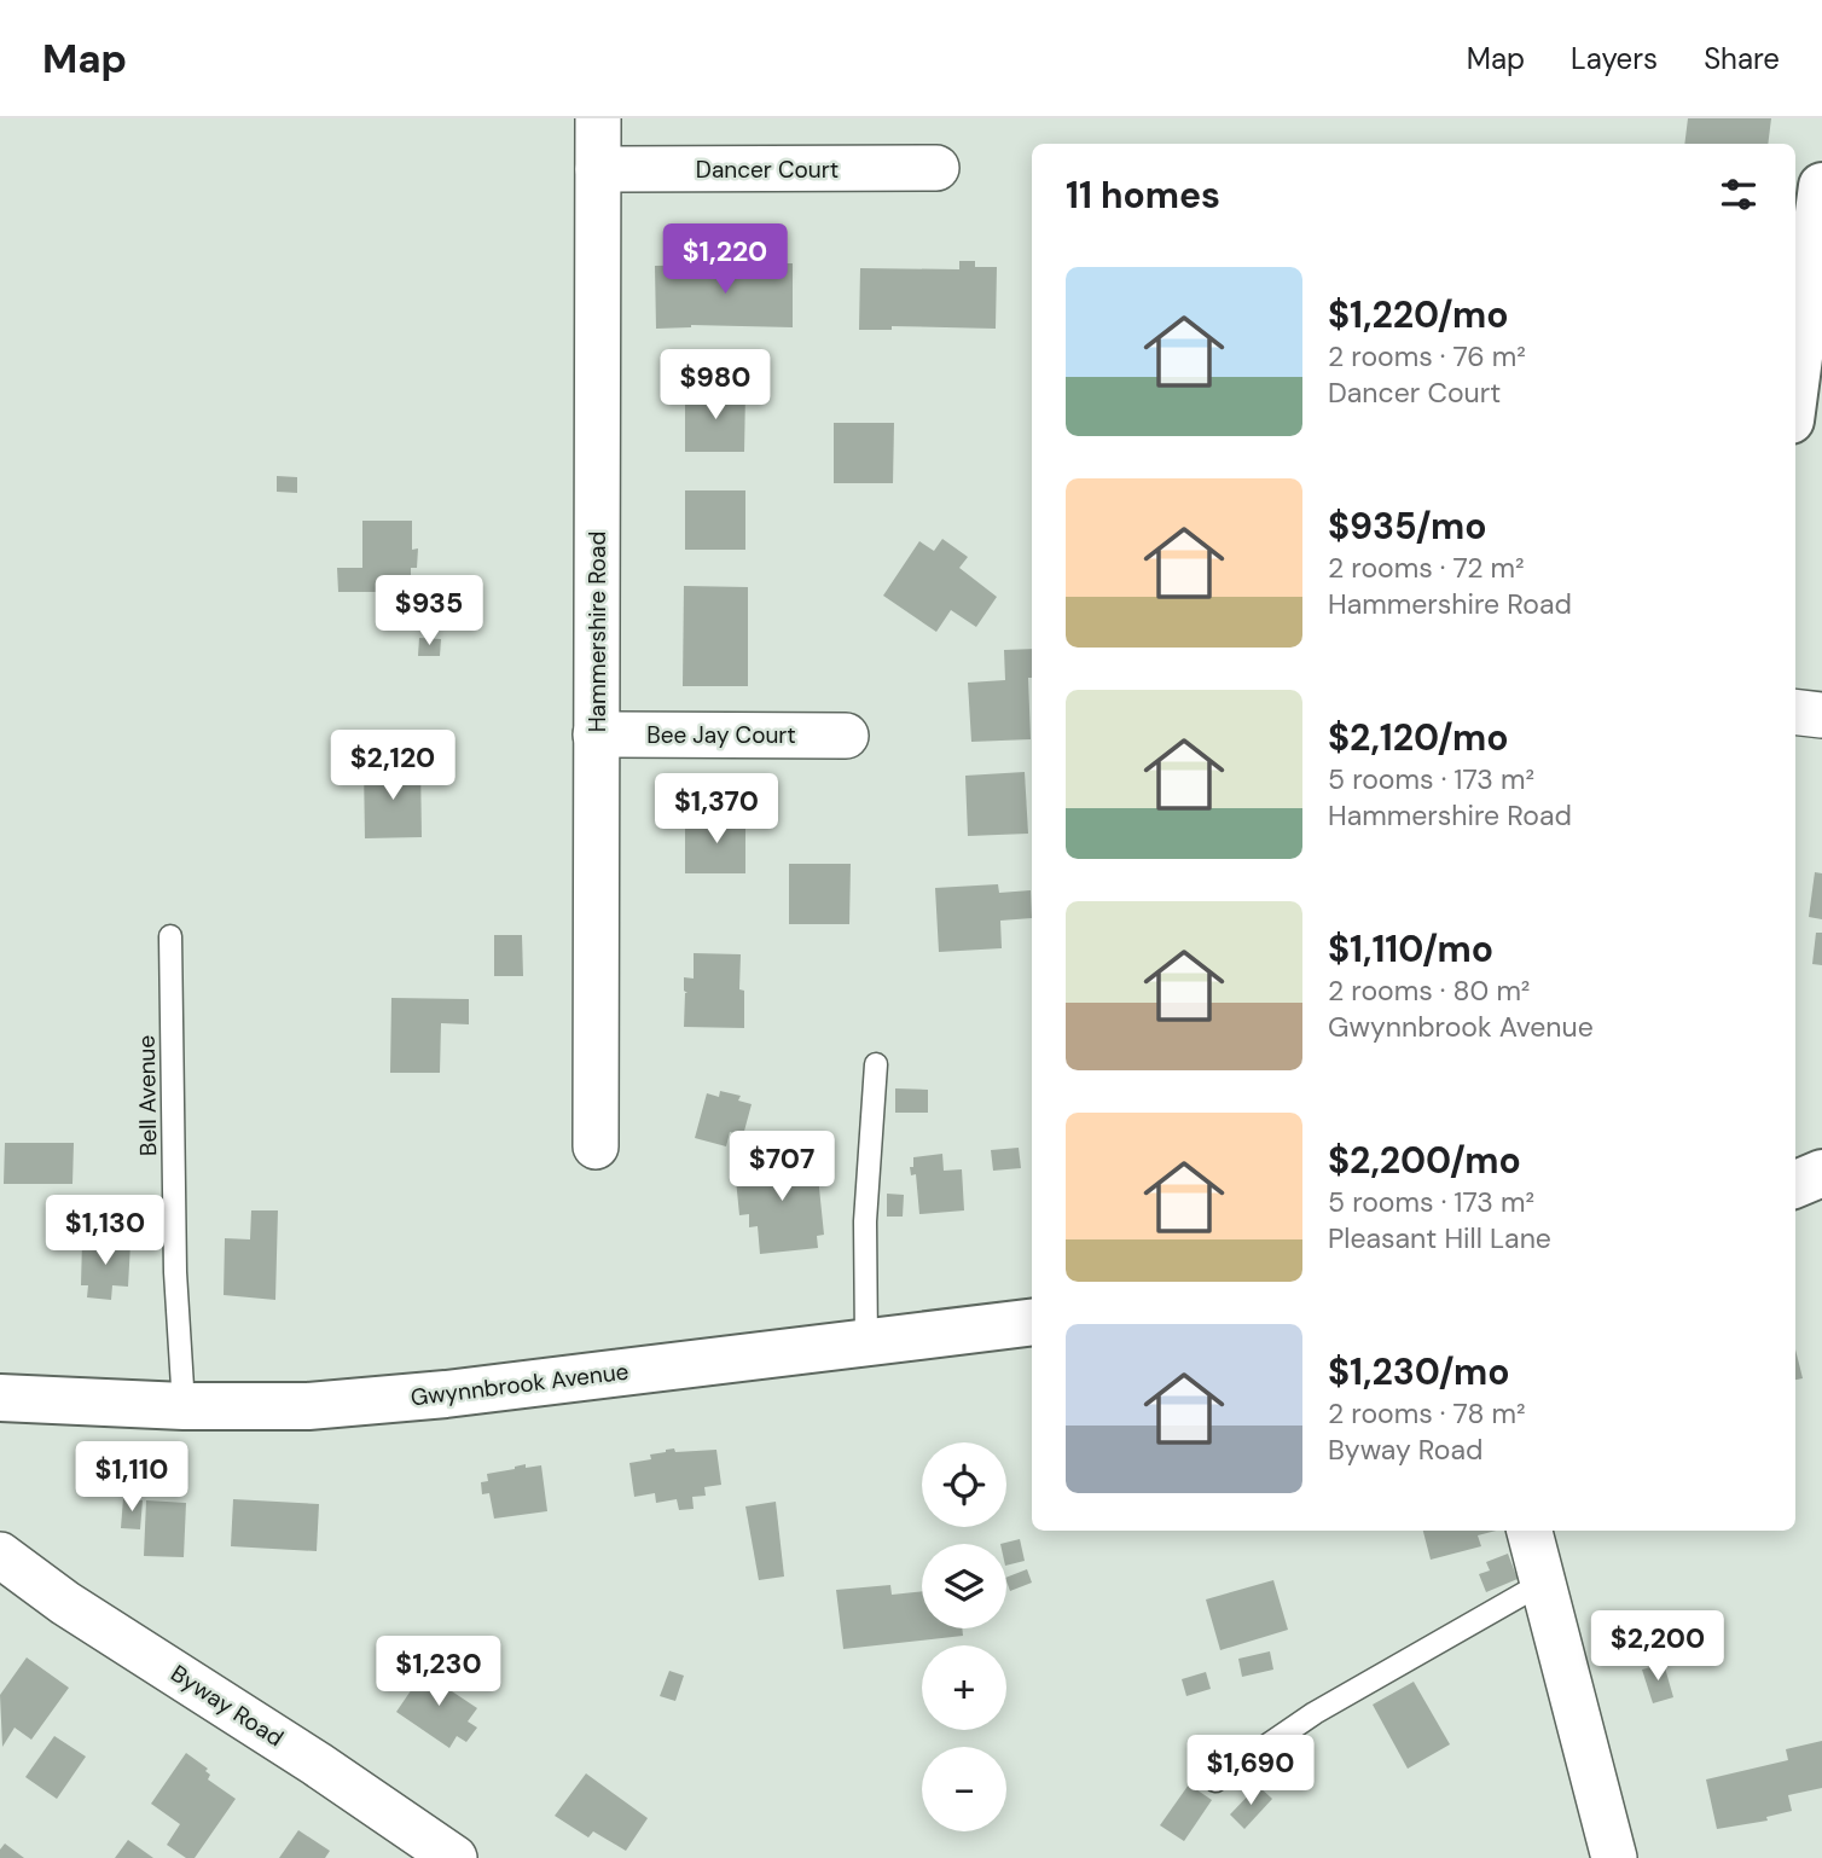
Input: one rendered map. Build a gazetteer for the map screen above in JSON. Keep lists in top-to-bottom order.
{
  "streets": {
    "street": [
      "Dancer Court",
      "Hammershire Road",
      "Bee Jay Court",
      "Gwynnbrook Avenue",
      "Byway Road"
    ],
    "lane": ["Bell Avenue"]
  },
  "crossings": [
    ["Dancer Court", "Hammershire Road"],
    ["Hammershire Road", "Bee Jay Court"],
    ["Bell Avenue", "Gwynnbrook Avenue"]
  ],
  "page": {
    "header": "Map",
    "nav": ["Map", "Layers", "Share"],
    "heading": "11 homes",
    "price": [
      "$1,220",
      "$980",
      "$935",
      "$2,120",
      "$1,370",
      "$707",
      "$1,130",
      "$1,110",
      "$2,200",
      "$1,230",
      "$1,690"
    ],
    "list": [
      {
        "name": "$1,220/mo",
        "note": "2 rooms · 76 m² · Dancer Court"
      },
      {
        "name": "$935/mo",
        "note": "2 rooms · 72 m² · Hammershire Road"
      },
      {
        "name": "$2,120/mo",
        "note": "5 rooms · 173 m² · Hammershire Road"
      },
      {
        "name": "$1,110/mo",
        "note": "2 rooms · 80 m² · Gwynnbrook Avenue"
      },
      {
        "name": "$2,200/mo",
        "note": "5 rooms · 173 m² · Pleasant Hill Lane"
      },
      {
        "name": "$1,230/mo",
        "note": "2 rooms · 78 m² · Byway Road"
      }
    ],
    "map_buttons": ["+", "−"]
  }
}
